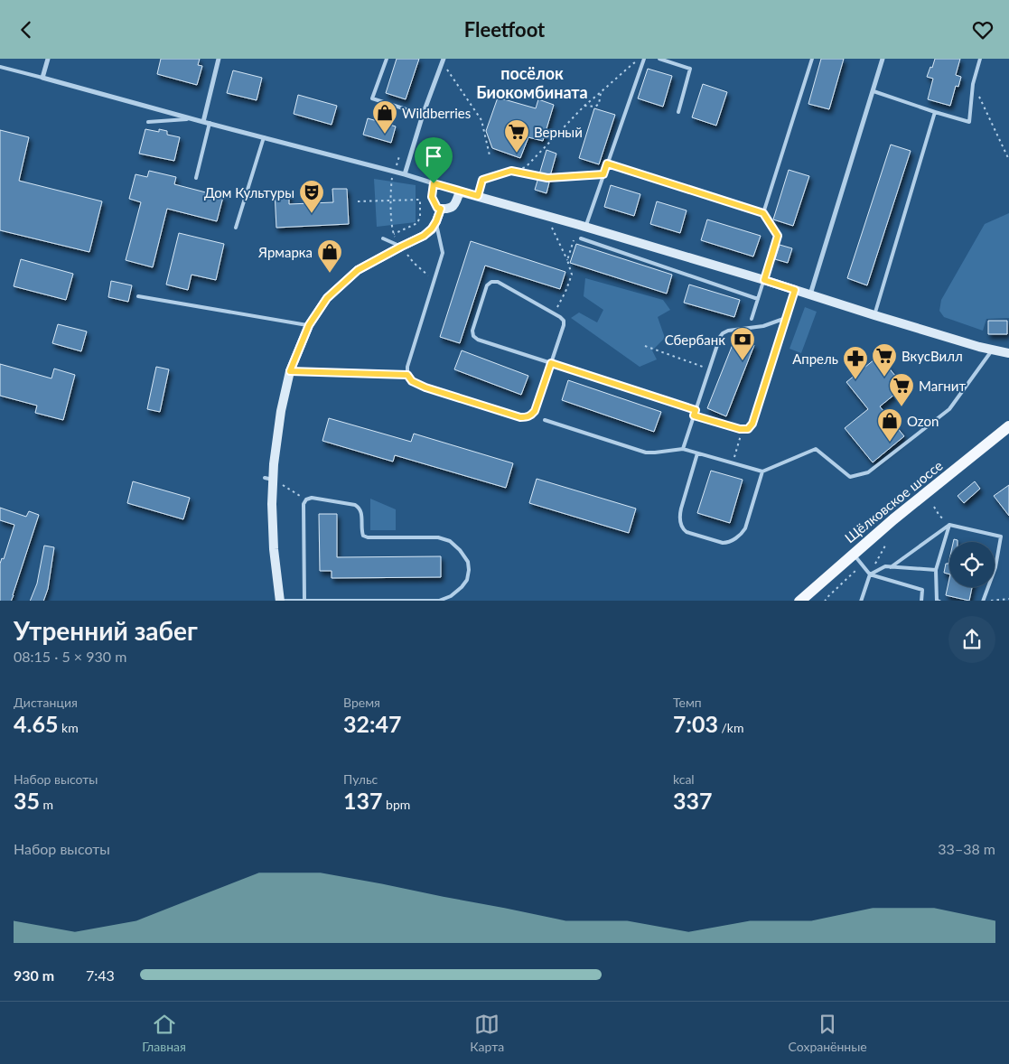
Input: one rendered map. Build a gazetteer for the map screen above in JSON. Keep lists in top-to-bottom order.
{
  "streets": {
    "main road": ["Щёлковское шоссе"]
  },
  "districts": ["посёлок Биокомбината"],
  "places": {
    "shop": ["Wildberries", "Ярмарка", "Ozon"],
    "supermarket": ["Верный", "ВкусВилл", "Магнит"],
    "theatre": ["Дом Культуры"],
    "bank": ["Сбербанк"],
    "pharmacy": ["Апрель"]
  },
  "page": {
    "header": "Fleetfoot",
    "heading": ["Утренний забег", "08:15 · 5 × 930 m"],
    "stats": [
      ["Дистанция", "4.65 km"],
      ["Время", "32:47"],
      ["Темп", "7:03 /km"],
      ["Набор высоты", "35 m"],
      ["Пульс", "137 bpm"],
      ["kcal", "337"]
    ],
    "chart": ["Набор высоты", "33–38 m"],
    "list": [
      {
        "name": "930 m",
        "note": "7:43"
      }
    ],
    "tabs": ["Главная", "Карта", "Сохранённые"]
  }
}
